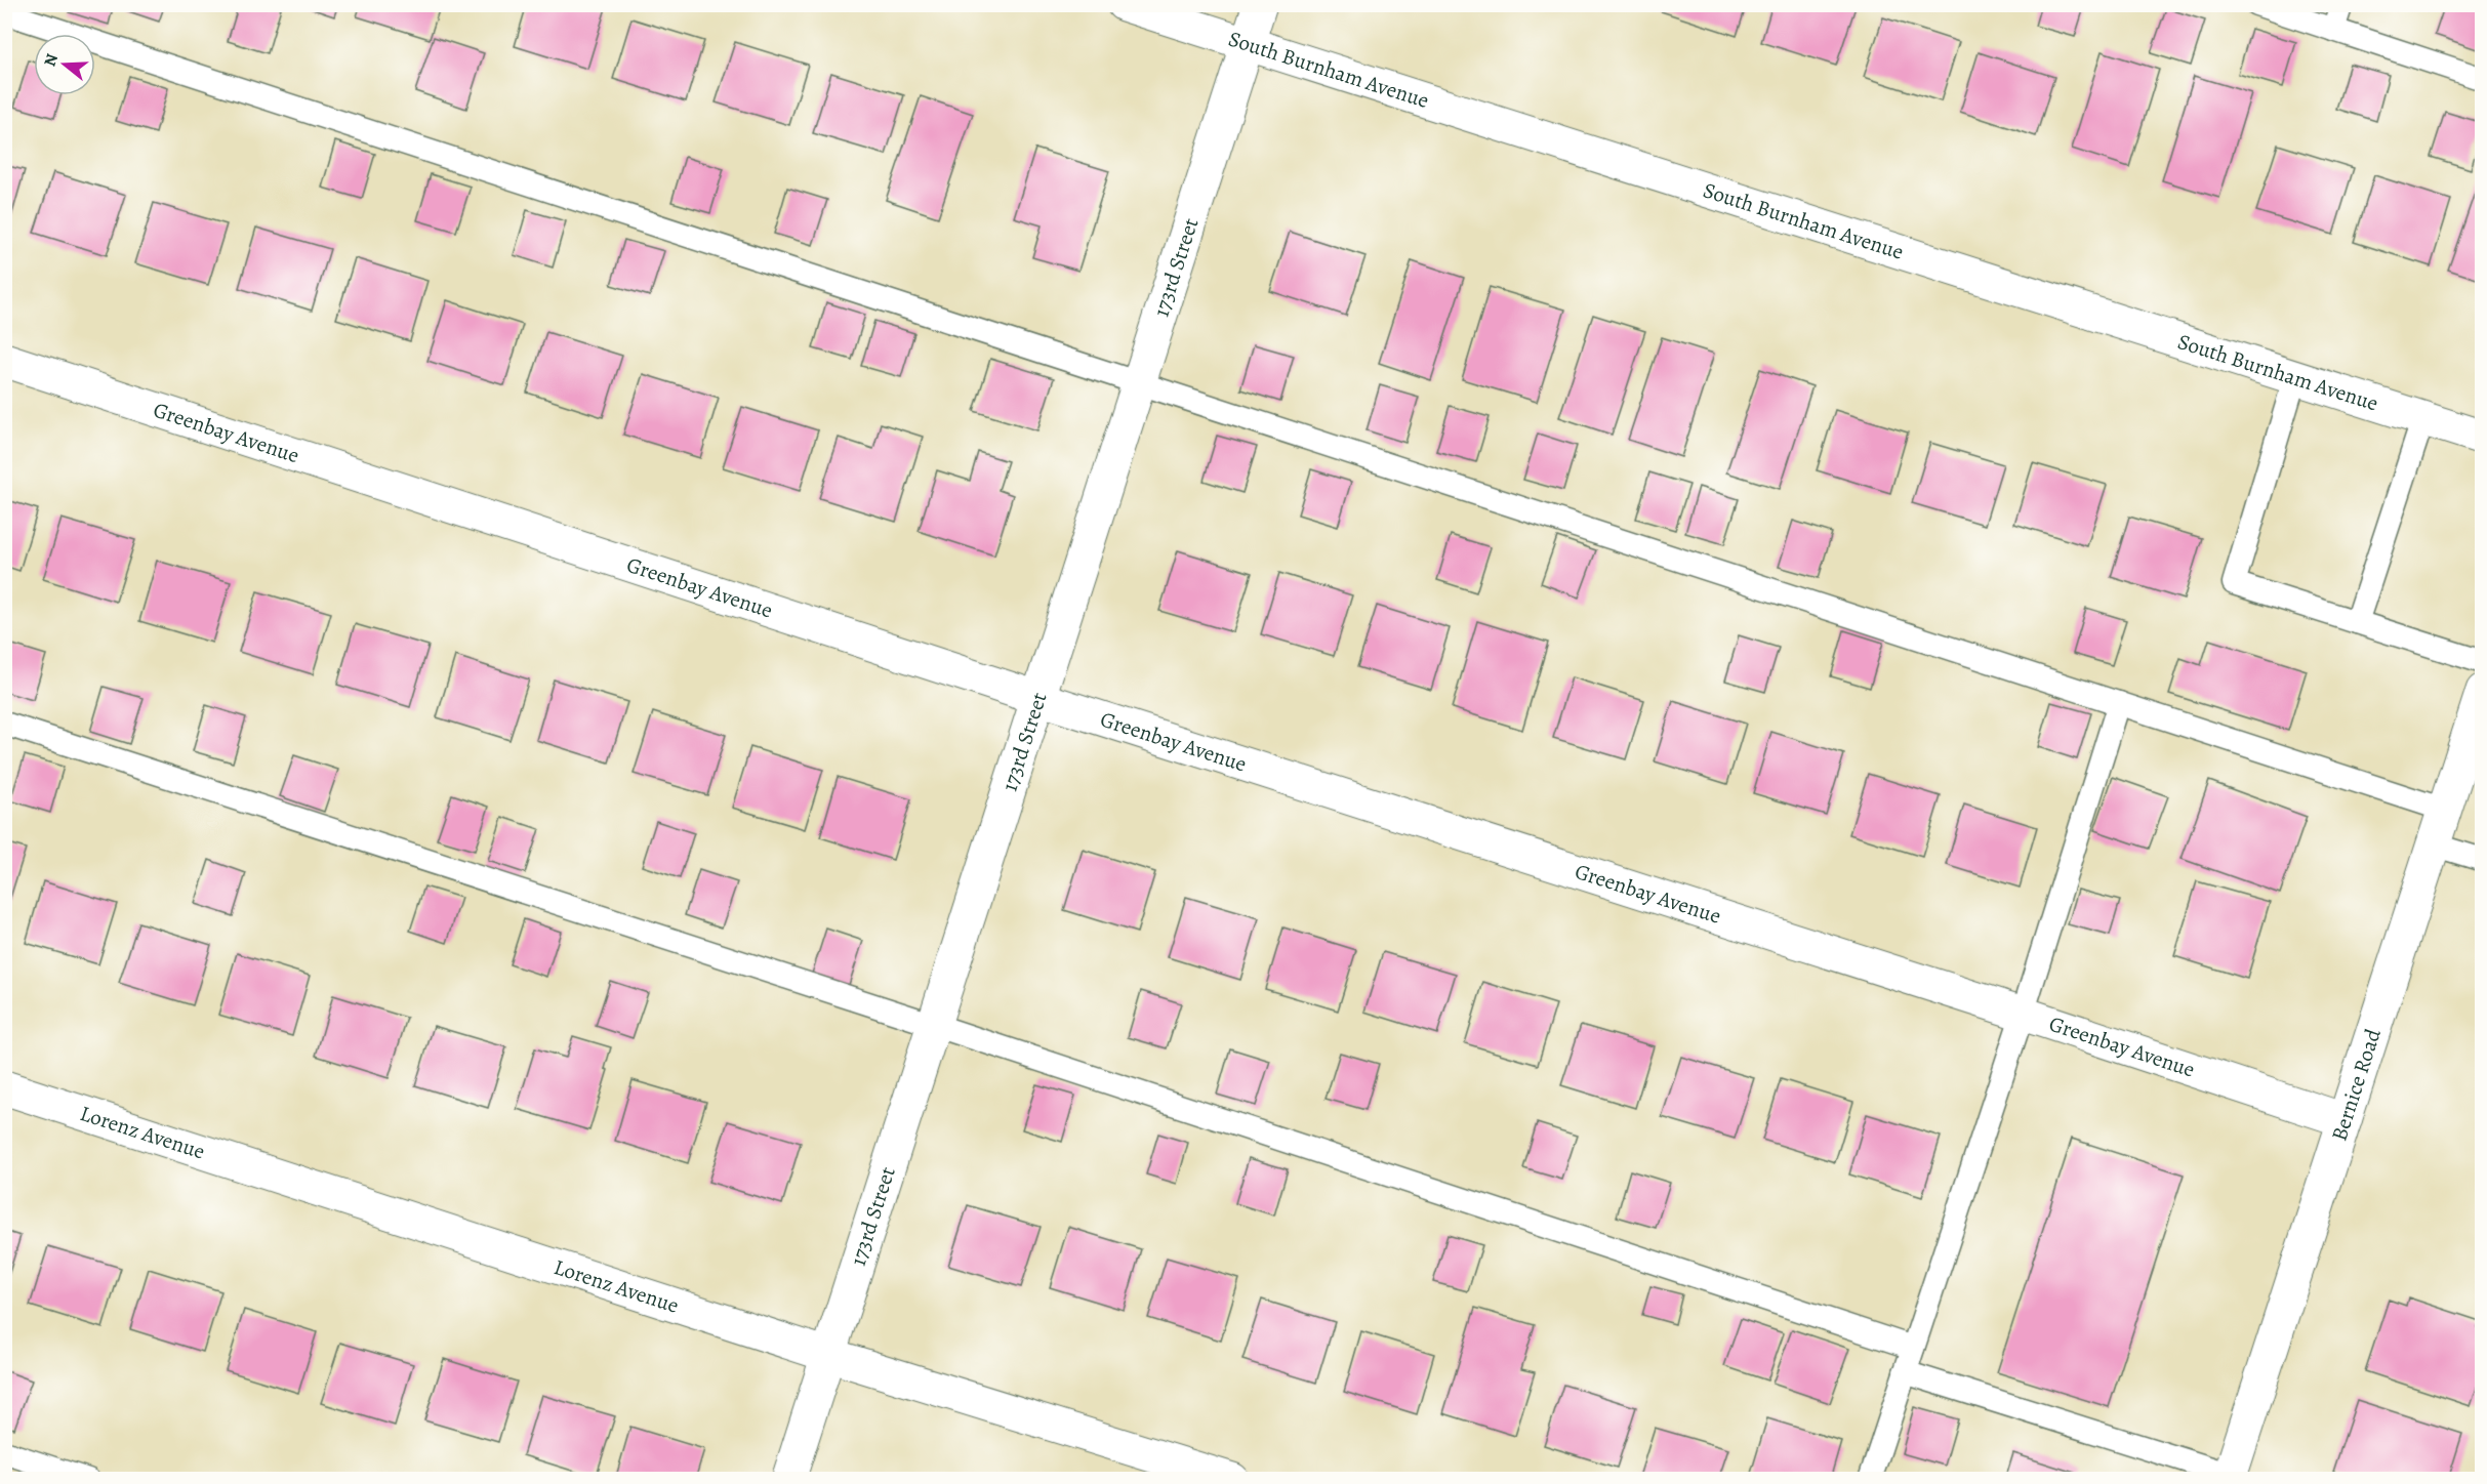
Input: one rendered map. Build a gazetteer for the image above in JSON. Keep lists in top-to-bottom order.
{
  "streets": {
    "street": [
      "South Burnham Avenue",
      "173rd Street",
      "Greenbay Avenue",
      "Bernice Road",
      "Lorenz Avenue"
    ]
  },
  "crossings": [
    ["South Burnham Avenue", "173rd Street"],
    ["173rd Street", "Greenbay Avenue"],
    ["173rd Street", "Lorenz Avenue"],
    ["Greenbay Avenue", "Bernice Road"]
  ],
  "north": "left"
}
